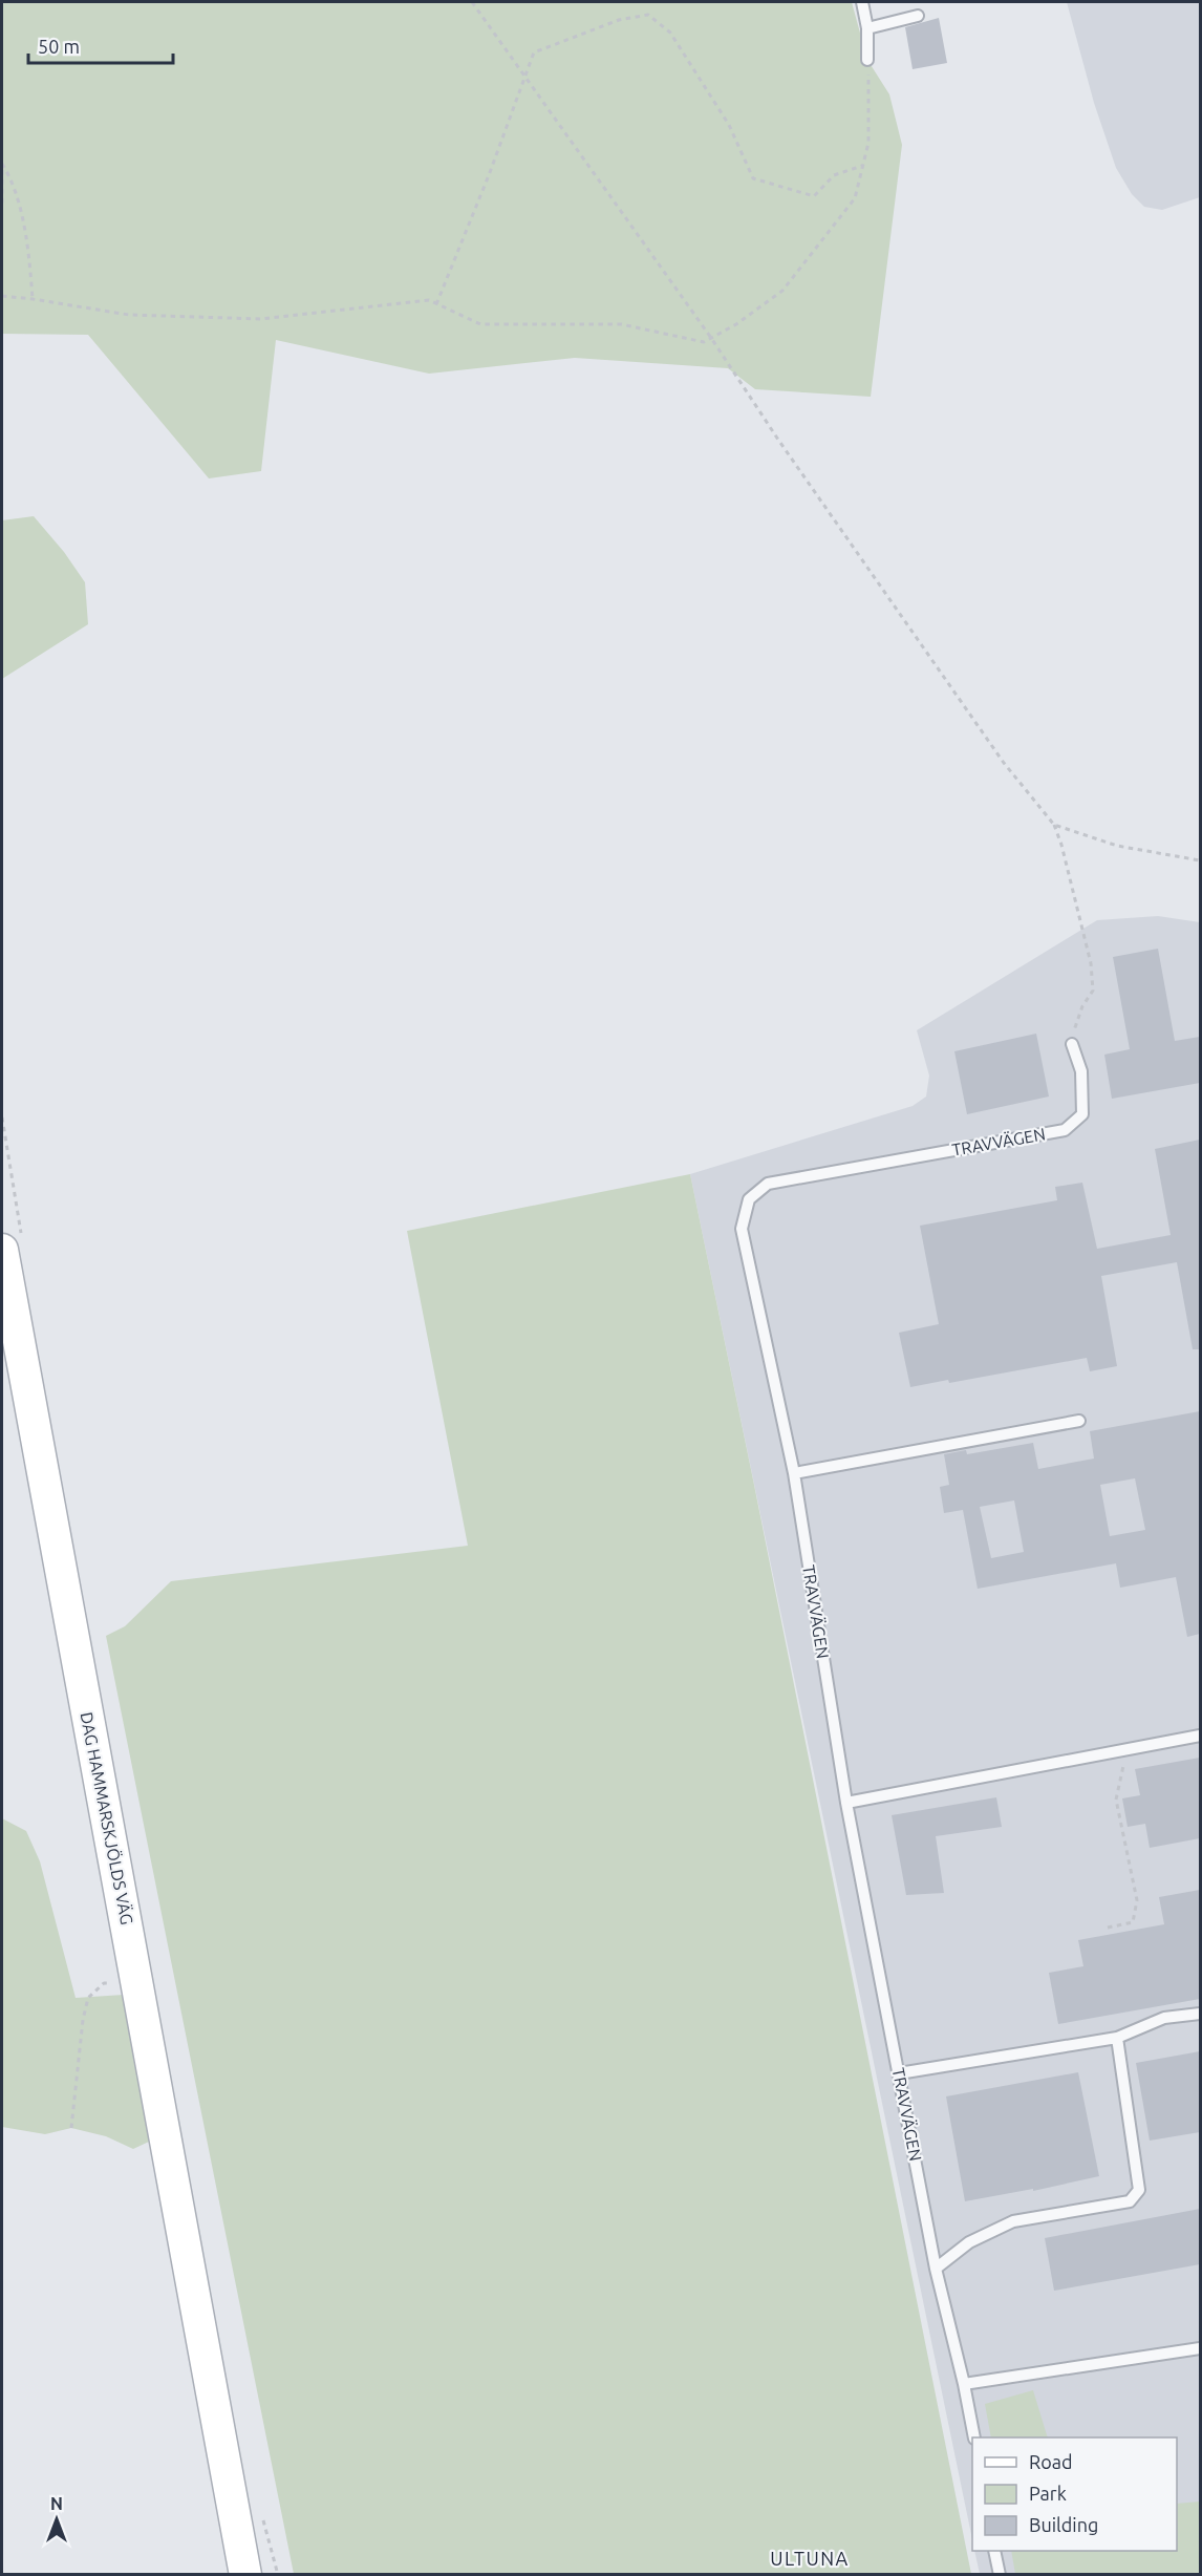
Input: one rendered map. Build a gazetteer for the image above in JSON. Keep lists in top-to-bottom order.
{
  "streets": {
    "main road": ["DAG HAMMARSKJÖLDS VÄG"],
    "lane": ["TRAVVÄGEN"]
  },
  "districts": ["ULTUNA"],
  "legend": ["Road", "Park", "Building"],
  "scale_bar": "50 m",
  "north": "top"
}
